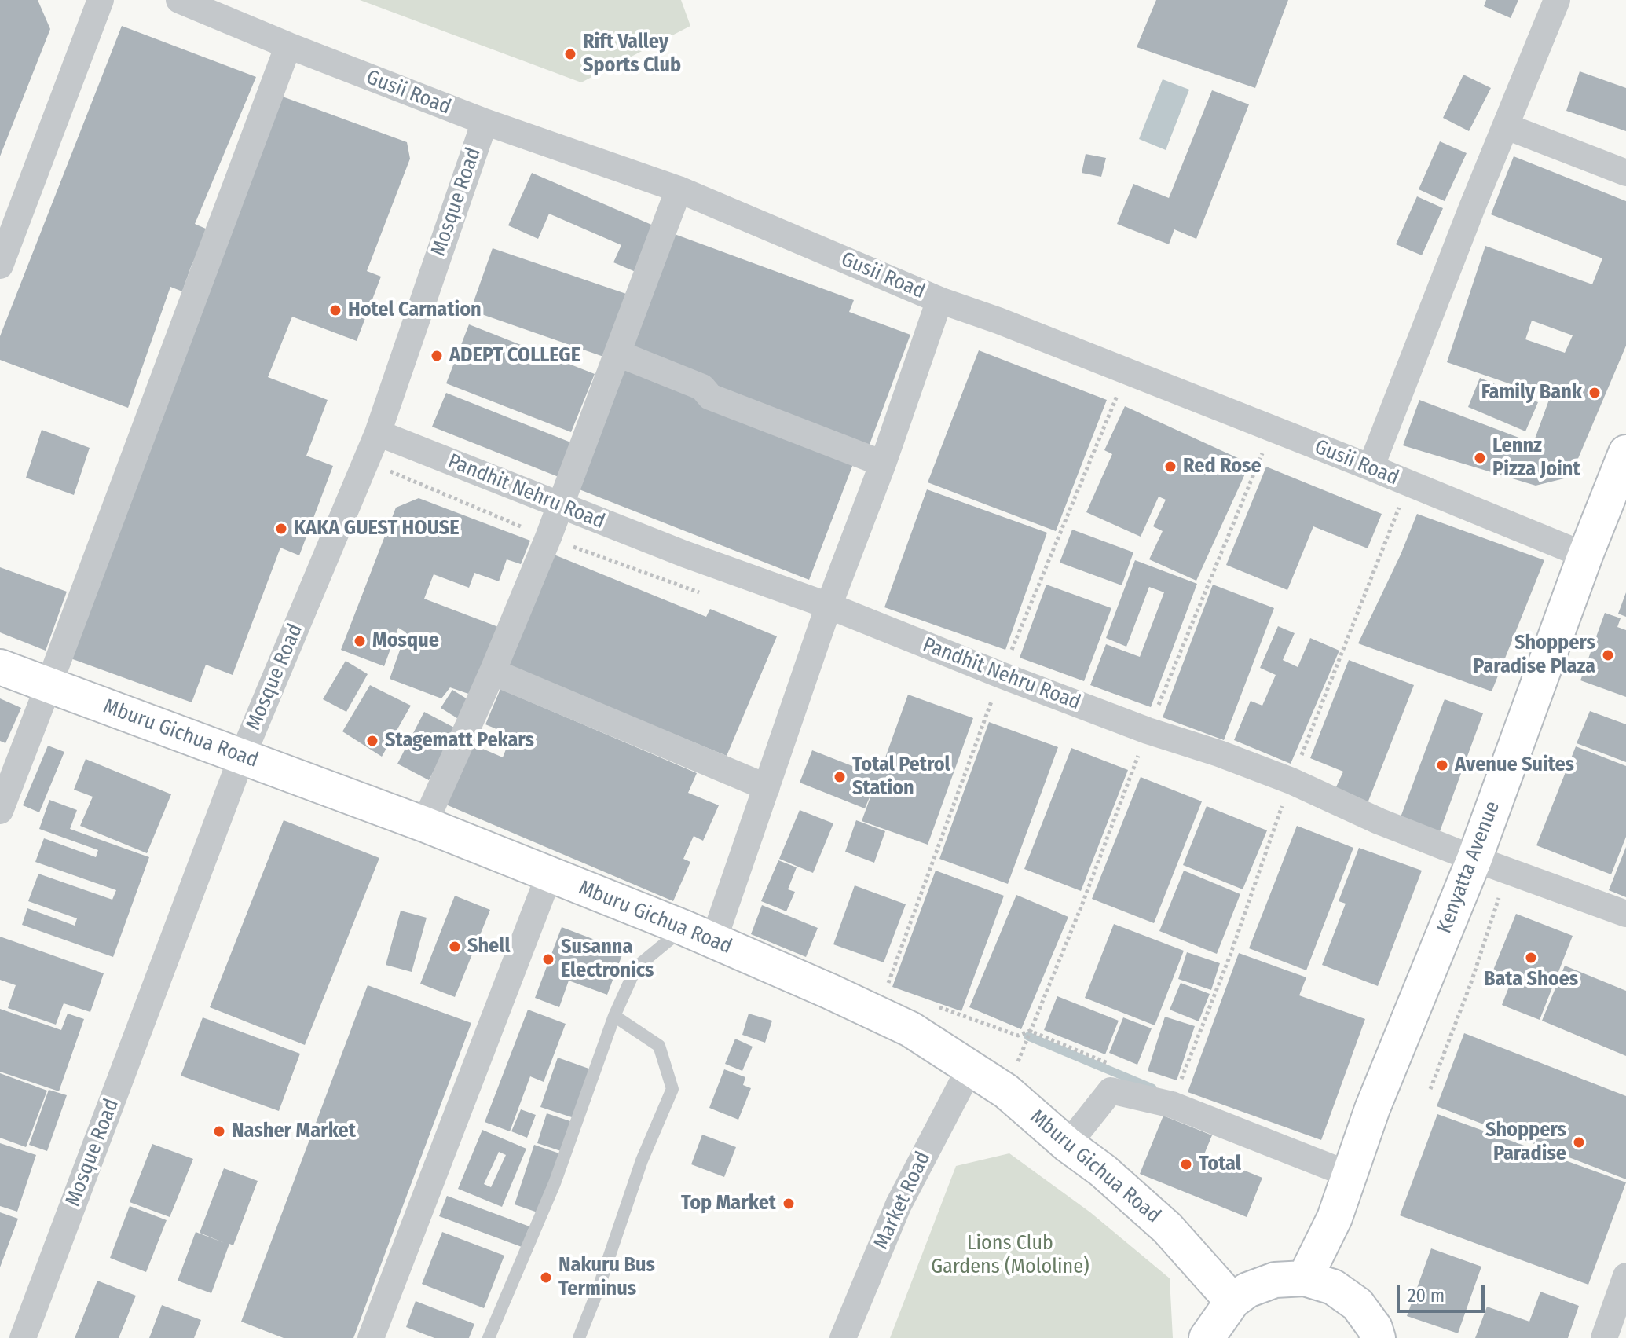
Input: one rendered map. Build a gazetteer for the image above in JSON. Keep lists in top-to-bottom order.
{
  "streets": {
    "street": [
      "Gusii Road",
      "Mosque Road",
      "Pandhit Nehru Road",
      "Mburu Gichua Road",
      "Kenyatta Avenue",
      "Market Road"
    ]
  },
  "crossings": [
    ["Gusii Road", "Mosque Road"],
    ["Gusii Road", "Kenyatta Avenue"],
    ["Mosque Road", "Pandhit Nehru Road"],
    ["Mosque Road", "Mburu Gichua Road"],
    ["Pandhit Nehru Road", "Kenyatta Avenue"],
    ["Mburu Gichua Road", "Market Road"]
  ],
  "parks": ["Lions Club Gardens (Mololine)"],
  "places": [
    "Rift Valley Sports Club",
    "Hotel Carnation",
    "ADEPT COLLEGE",
    "Family Bank",
    "Lennz Pizza Joint",
    "Red Rose",
    "KAKA GUEST HOUSE",
    "Mosque",
    "Shoppers Paradise Plaza",
    "Stagematt Pekars",
    "Avenue Suites",
    "Total Petrol Station",
    "Shell",
    "Bata Shoes",
    "Susanna Electronics",
    "Nasher Market",
    "Shoppers Paradise",
    "Total",
    "Top Market",
    "Nakuru Bus Terminus"
  ],
  "scale_bar": "20 m"
}
